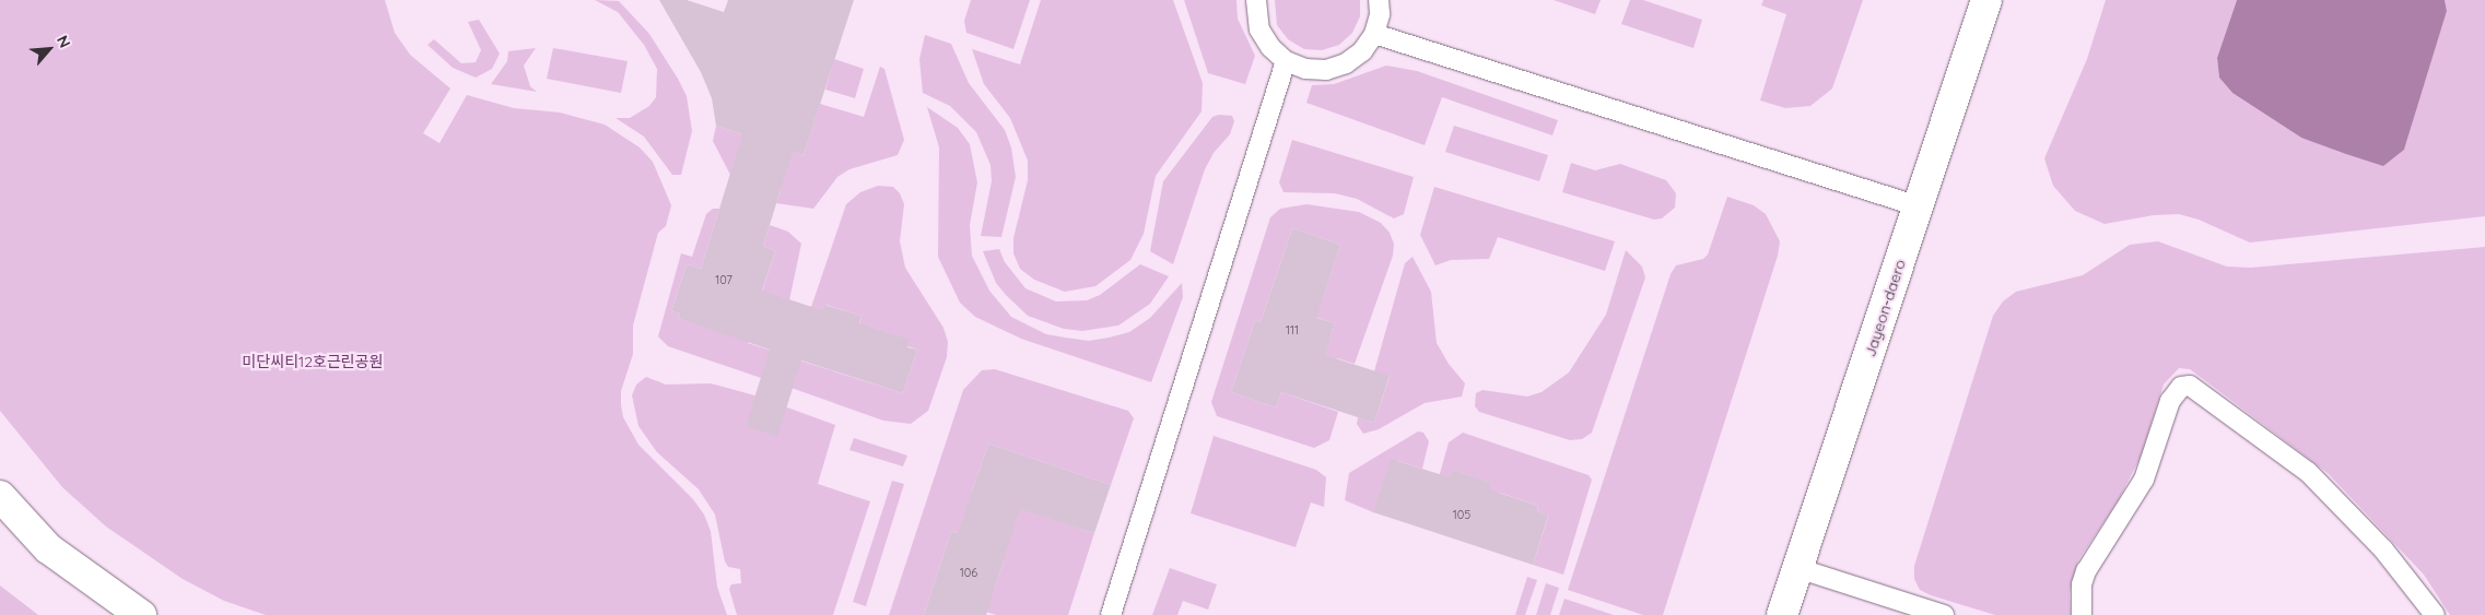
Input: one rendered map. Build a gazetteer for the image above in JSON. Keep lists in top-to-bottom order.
{
  "streets": {
    "main road": ["Jayeon-daero"]
  },
  "parks": ["미단씨티12호근린공원"],
  "house_numbers": [
    "107",
    "111",
    "105",
    "106"
  ],
  "north": "top right"
}
